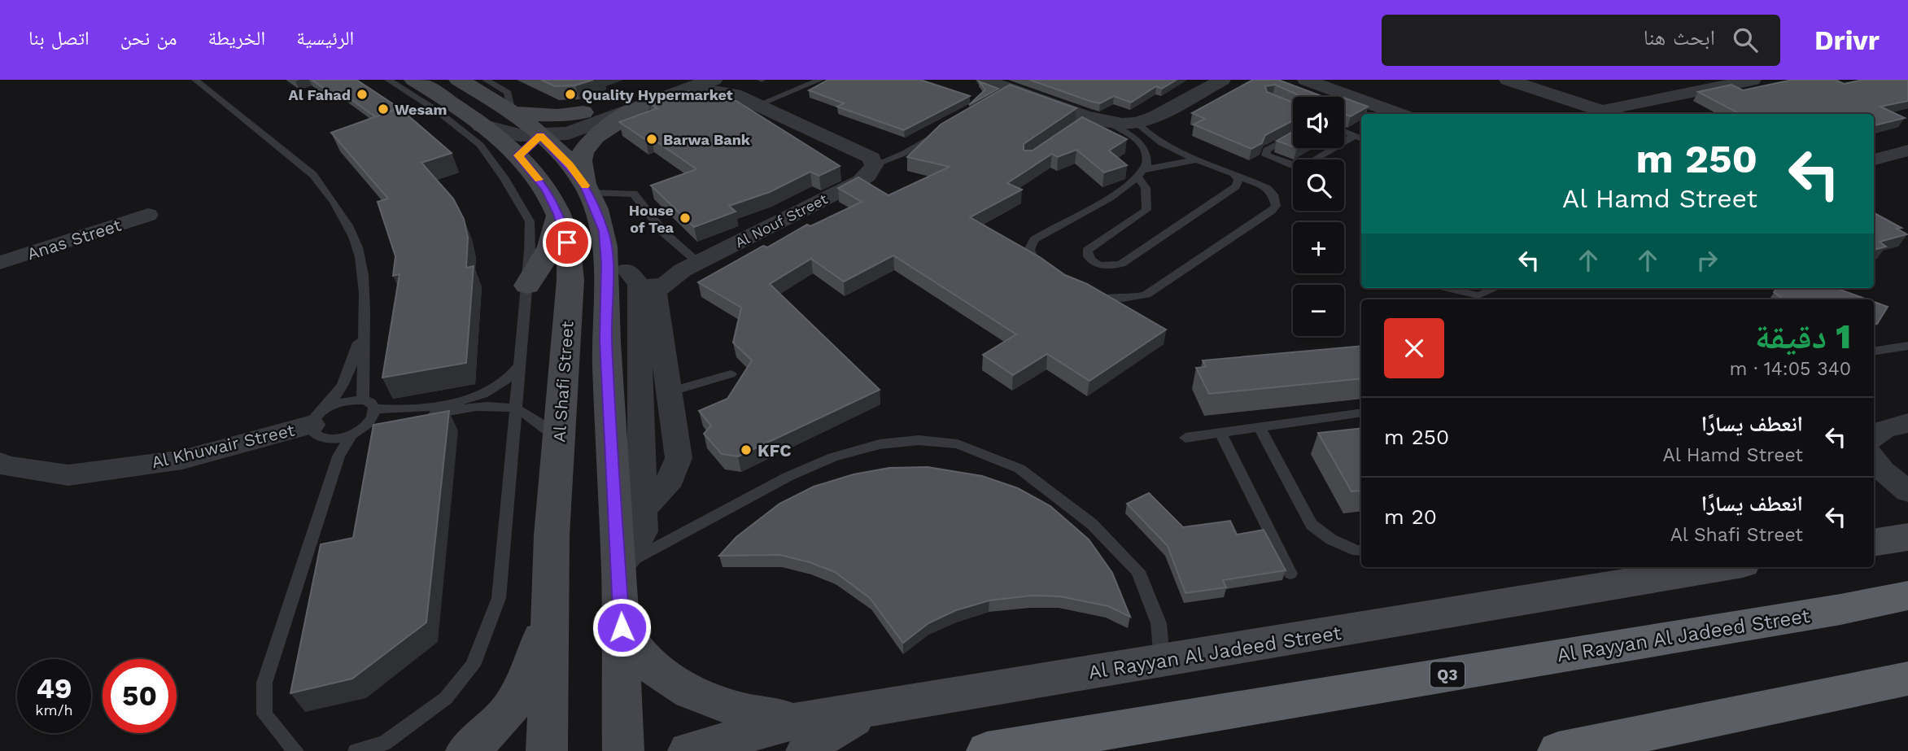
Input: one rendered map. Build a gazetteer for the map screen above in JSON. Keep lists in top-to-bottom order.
{
  "streets": {
    "highway": ["Al Rayyan Al Jadeed Street", "Q3"],
    "main road": ["Al Shafi Street"],
    "street": ["Al Nouf Street", "Anas Street", "Al Khuwair Street"]
  },
  "places": [
    "Al Fahad",
    "Quality Hypermarket",
    "Wesam",
    "Barwa Bank",
    "House of Tea",
    "KFC"
  ],
  "page": {
    "header": "Drivr",
    "search": "ابحث هنا",
    "nav": [
      "الرئيسية",
      "الخريطة",
      "من نحن",
      "اتصل بنا"
    ],
    "map_buttons": ["+", "−"],
    "turn": ["250 m", "Al Hamd Street"],
    "heading": ["1 دقيقة", "340 m · 14:05"],
    "list": [
      {
        "name": "انعطف يسارًا",
        "note": "Al Hamd Street",
        "value": "250 m"
      },
      {
        "name": "انعطف يسارًا",
        "note": "Al Shafi Street",
        "value": "20 m"
      }
    ],
    "speed": "49 km/h",
    "limit": "50"
  }
}
